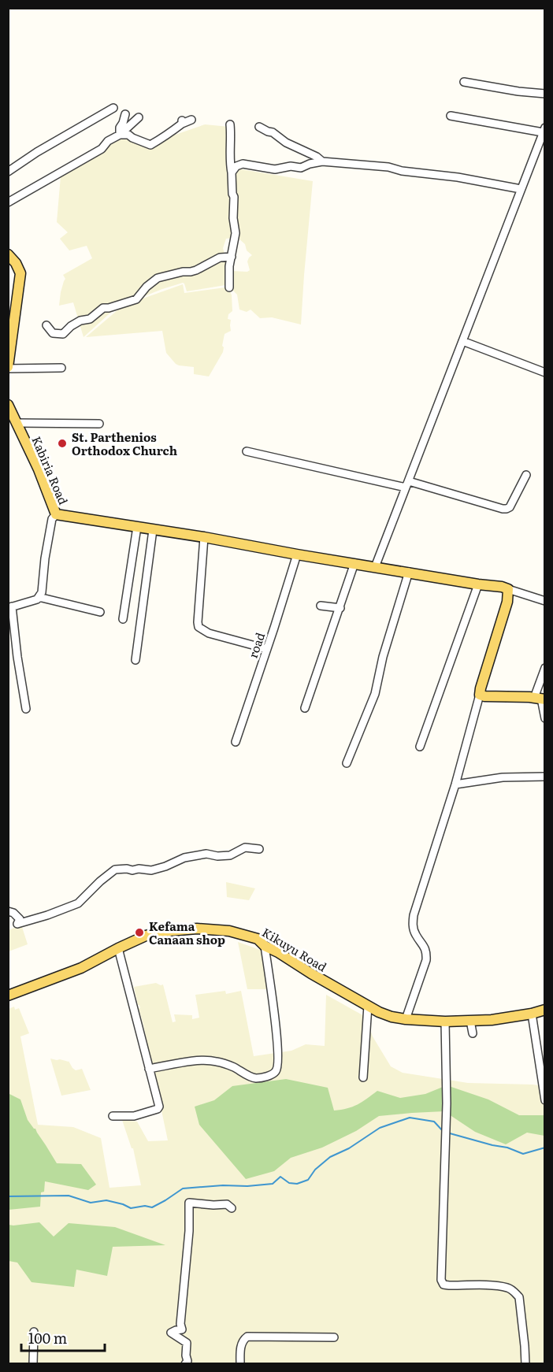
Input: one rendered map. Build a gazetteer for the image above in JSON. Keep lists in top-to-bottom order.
{
  "streets": {
    "main road": ["Kabiria Road", "Kikuyu Road"],
    "street": ["road"]
  },
  "places": ["St. Parthenios Orthodox Church", "Kefama Canaan shop"],
  "scale_bar": "100 m"
}
